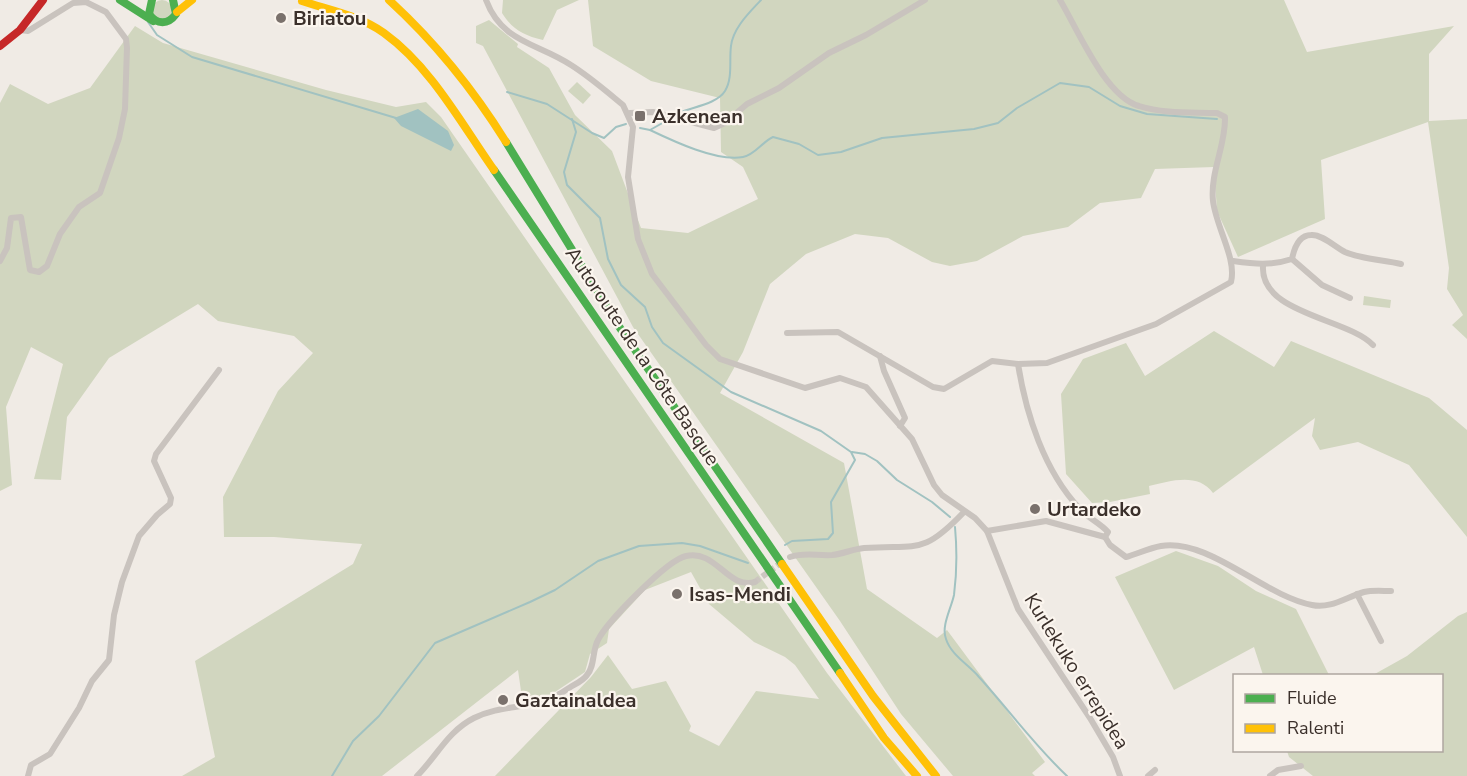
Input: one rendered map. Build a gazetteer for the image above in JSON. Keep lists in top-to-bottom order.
{
  "streets": {
    "main road": ["Autoroute de la Côte Basque"],
    "street": ["Kurlekuko errepidea"]
  },
  "places": {
    "other": [
      "Biriatou",
      "Urtardeko",
      "Isas-Mendi",
      "Gaztainaldea"
    ],
    "transit": ["Azkenean"]
  },
  "legend": ["Fluide", "Ralenti"]
}
